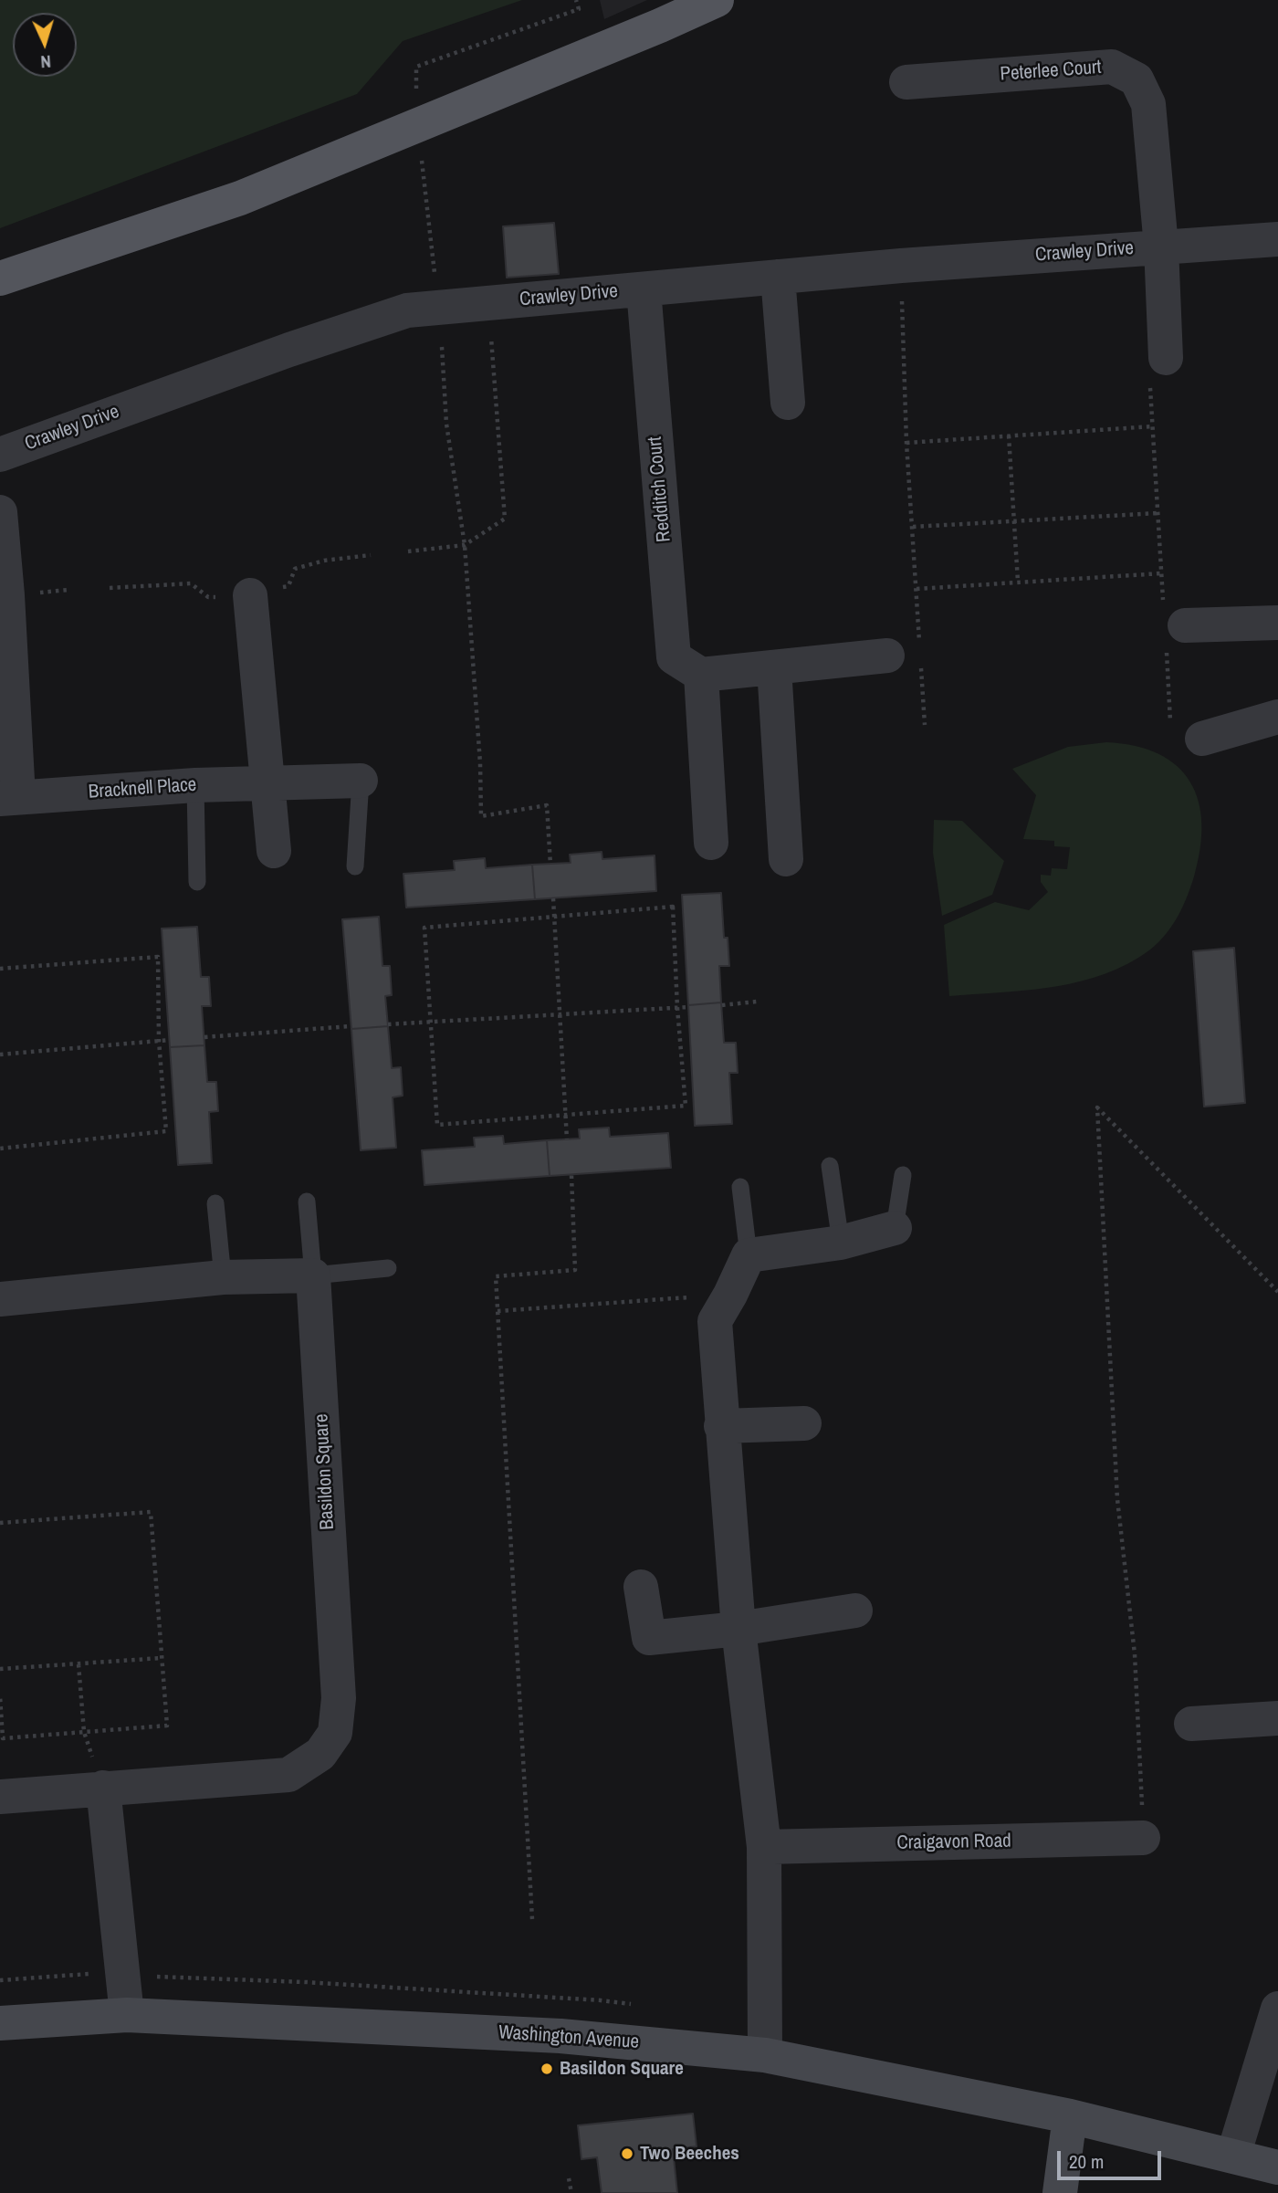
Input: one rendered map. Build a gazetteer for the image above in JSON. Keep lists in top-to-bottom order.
{
  "streets": {
    "street": [
      "Peterlee Court",
      "Crawley Drive",
      "Redditch Court",
      "Bracknell Place",
      "Basildon Square",
      "Craigavon Road",
      "Washington Avenue"
    ]
  },
  "crossings": [
    ["Peterlee Court", "Crawley Drive"],
    ["Crawley Drive", "Redditch Court"]
  ],
  "places": ["Basildon Square", "Two Beeches"],
  "scale_bar": "20 m",
  "north": "bottom"
}
